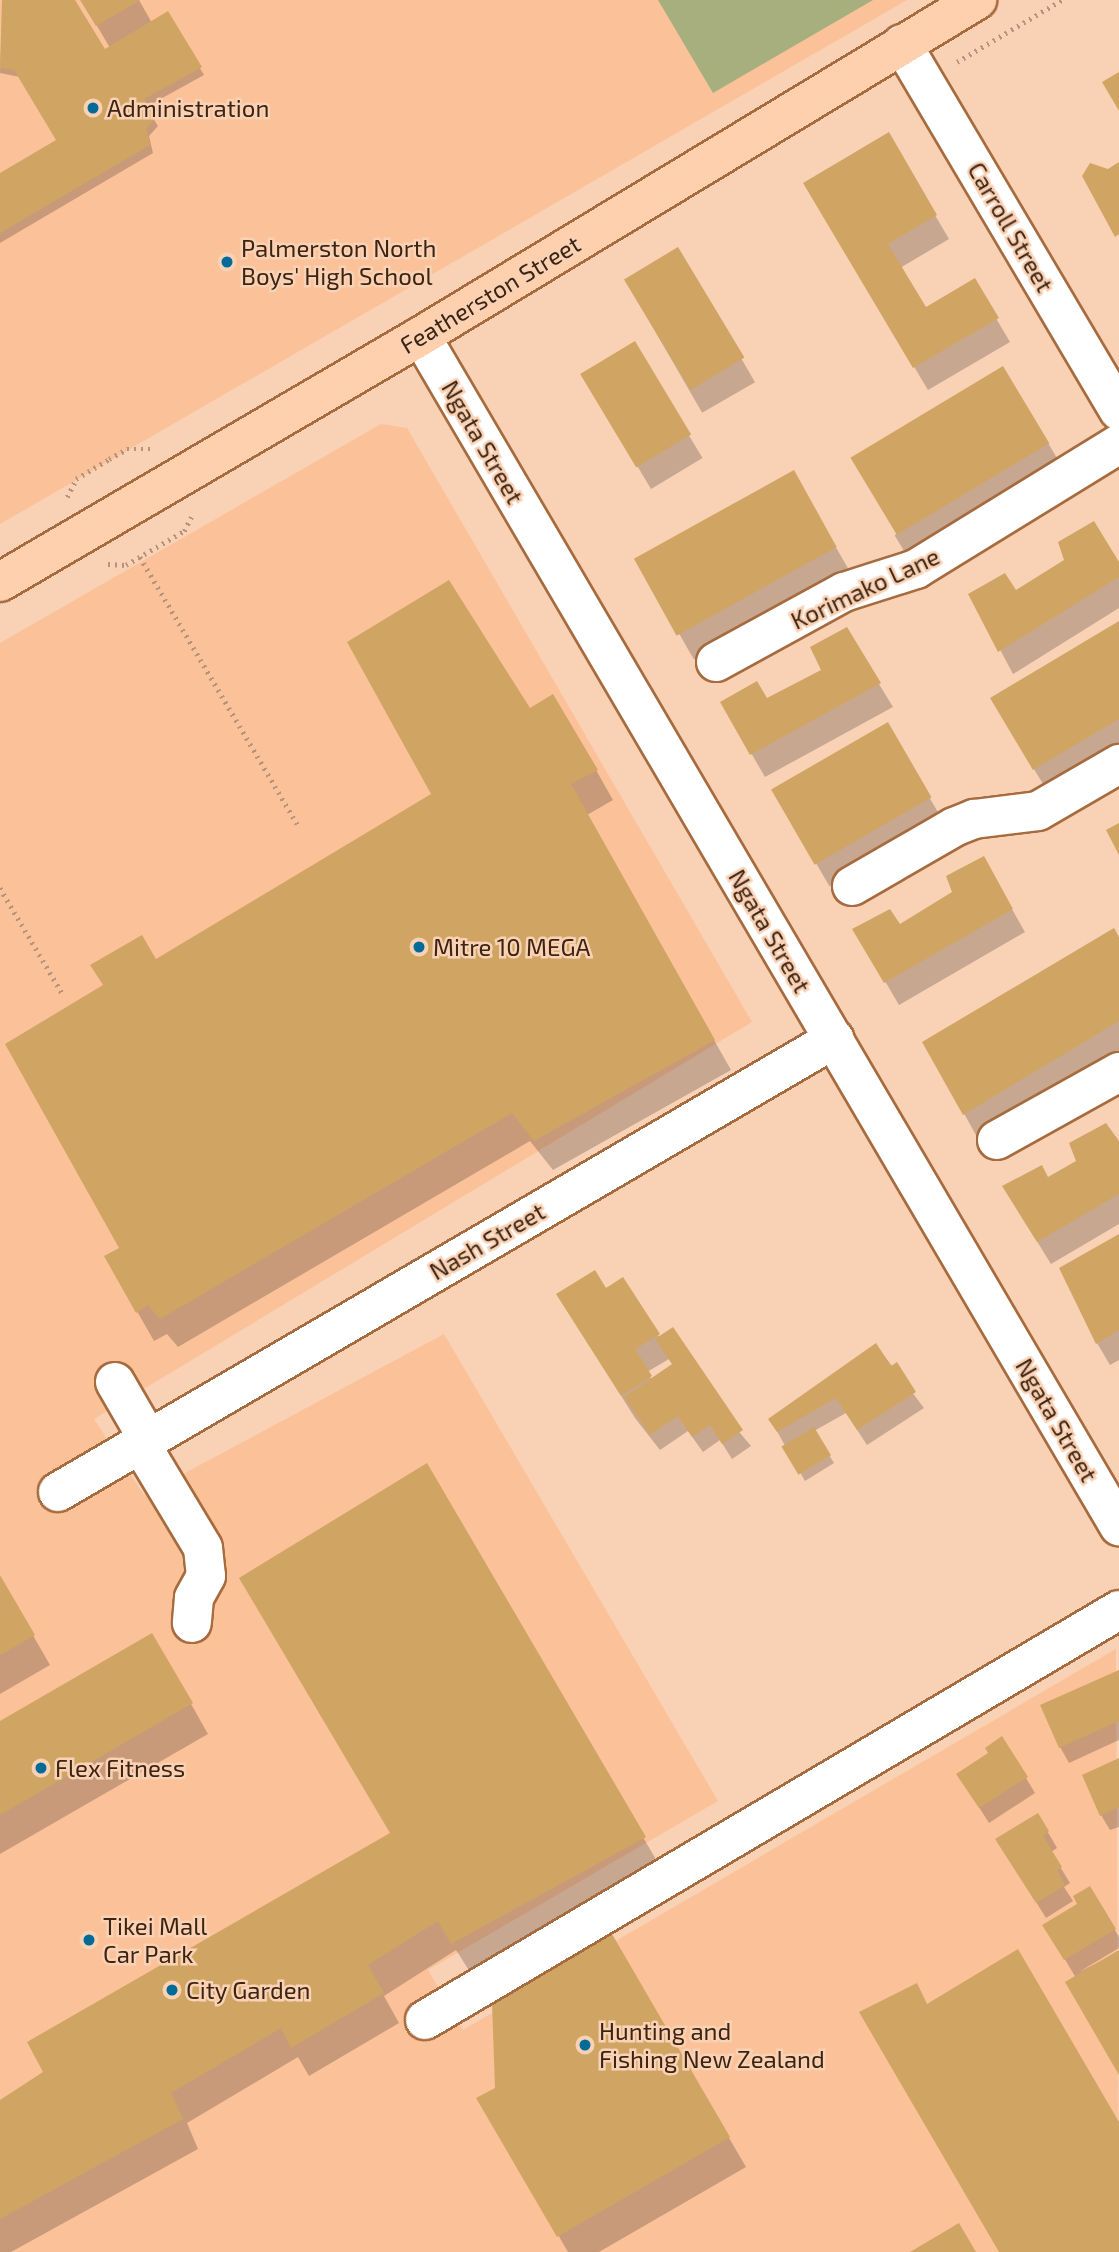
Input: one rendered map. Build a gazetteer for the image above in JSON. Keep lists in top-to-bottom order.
{
  "streets": {
    "main road": ["Featherston Street"],
    "street": [
      "Carroll Street",
      "Ngata Street",
      "Korimako Lane",
      "Nash Street"
    ]
  },
  "crossings": [
    ["Carroll Street", "Featherston Street"],
    ["Featherston Street", "Ngata Street"],
    ["Ngata Street", "Nash Street"]
  ],
  "places": [
    "Administration",
    "Palmerston North Boys' High School",
    "Mitre 10 MEGA",
    "Flex Fitness",
    "Tikei Mall Car Park",
    "City Garden",
    "Hunting and Fishing New Zealand"
  ]
}
